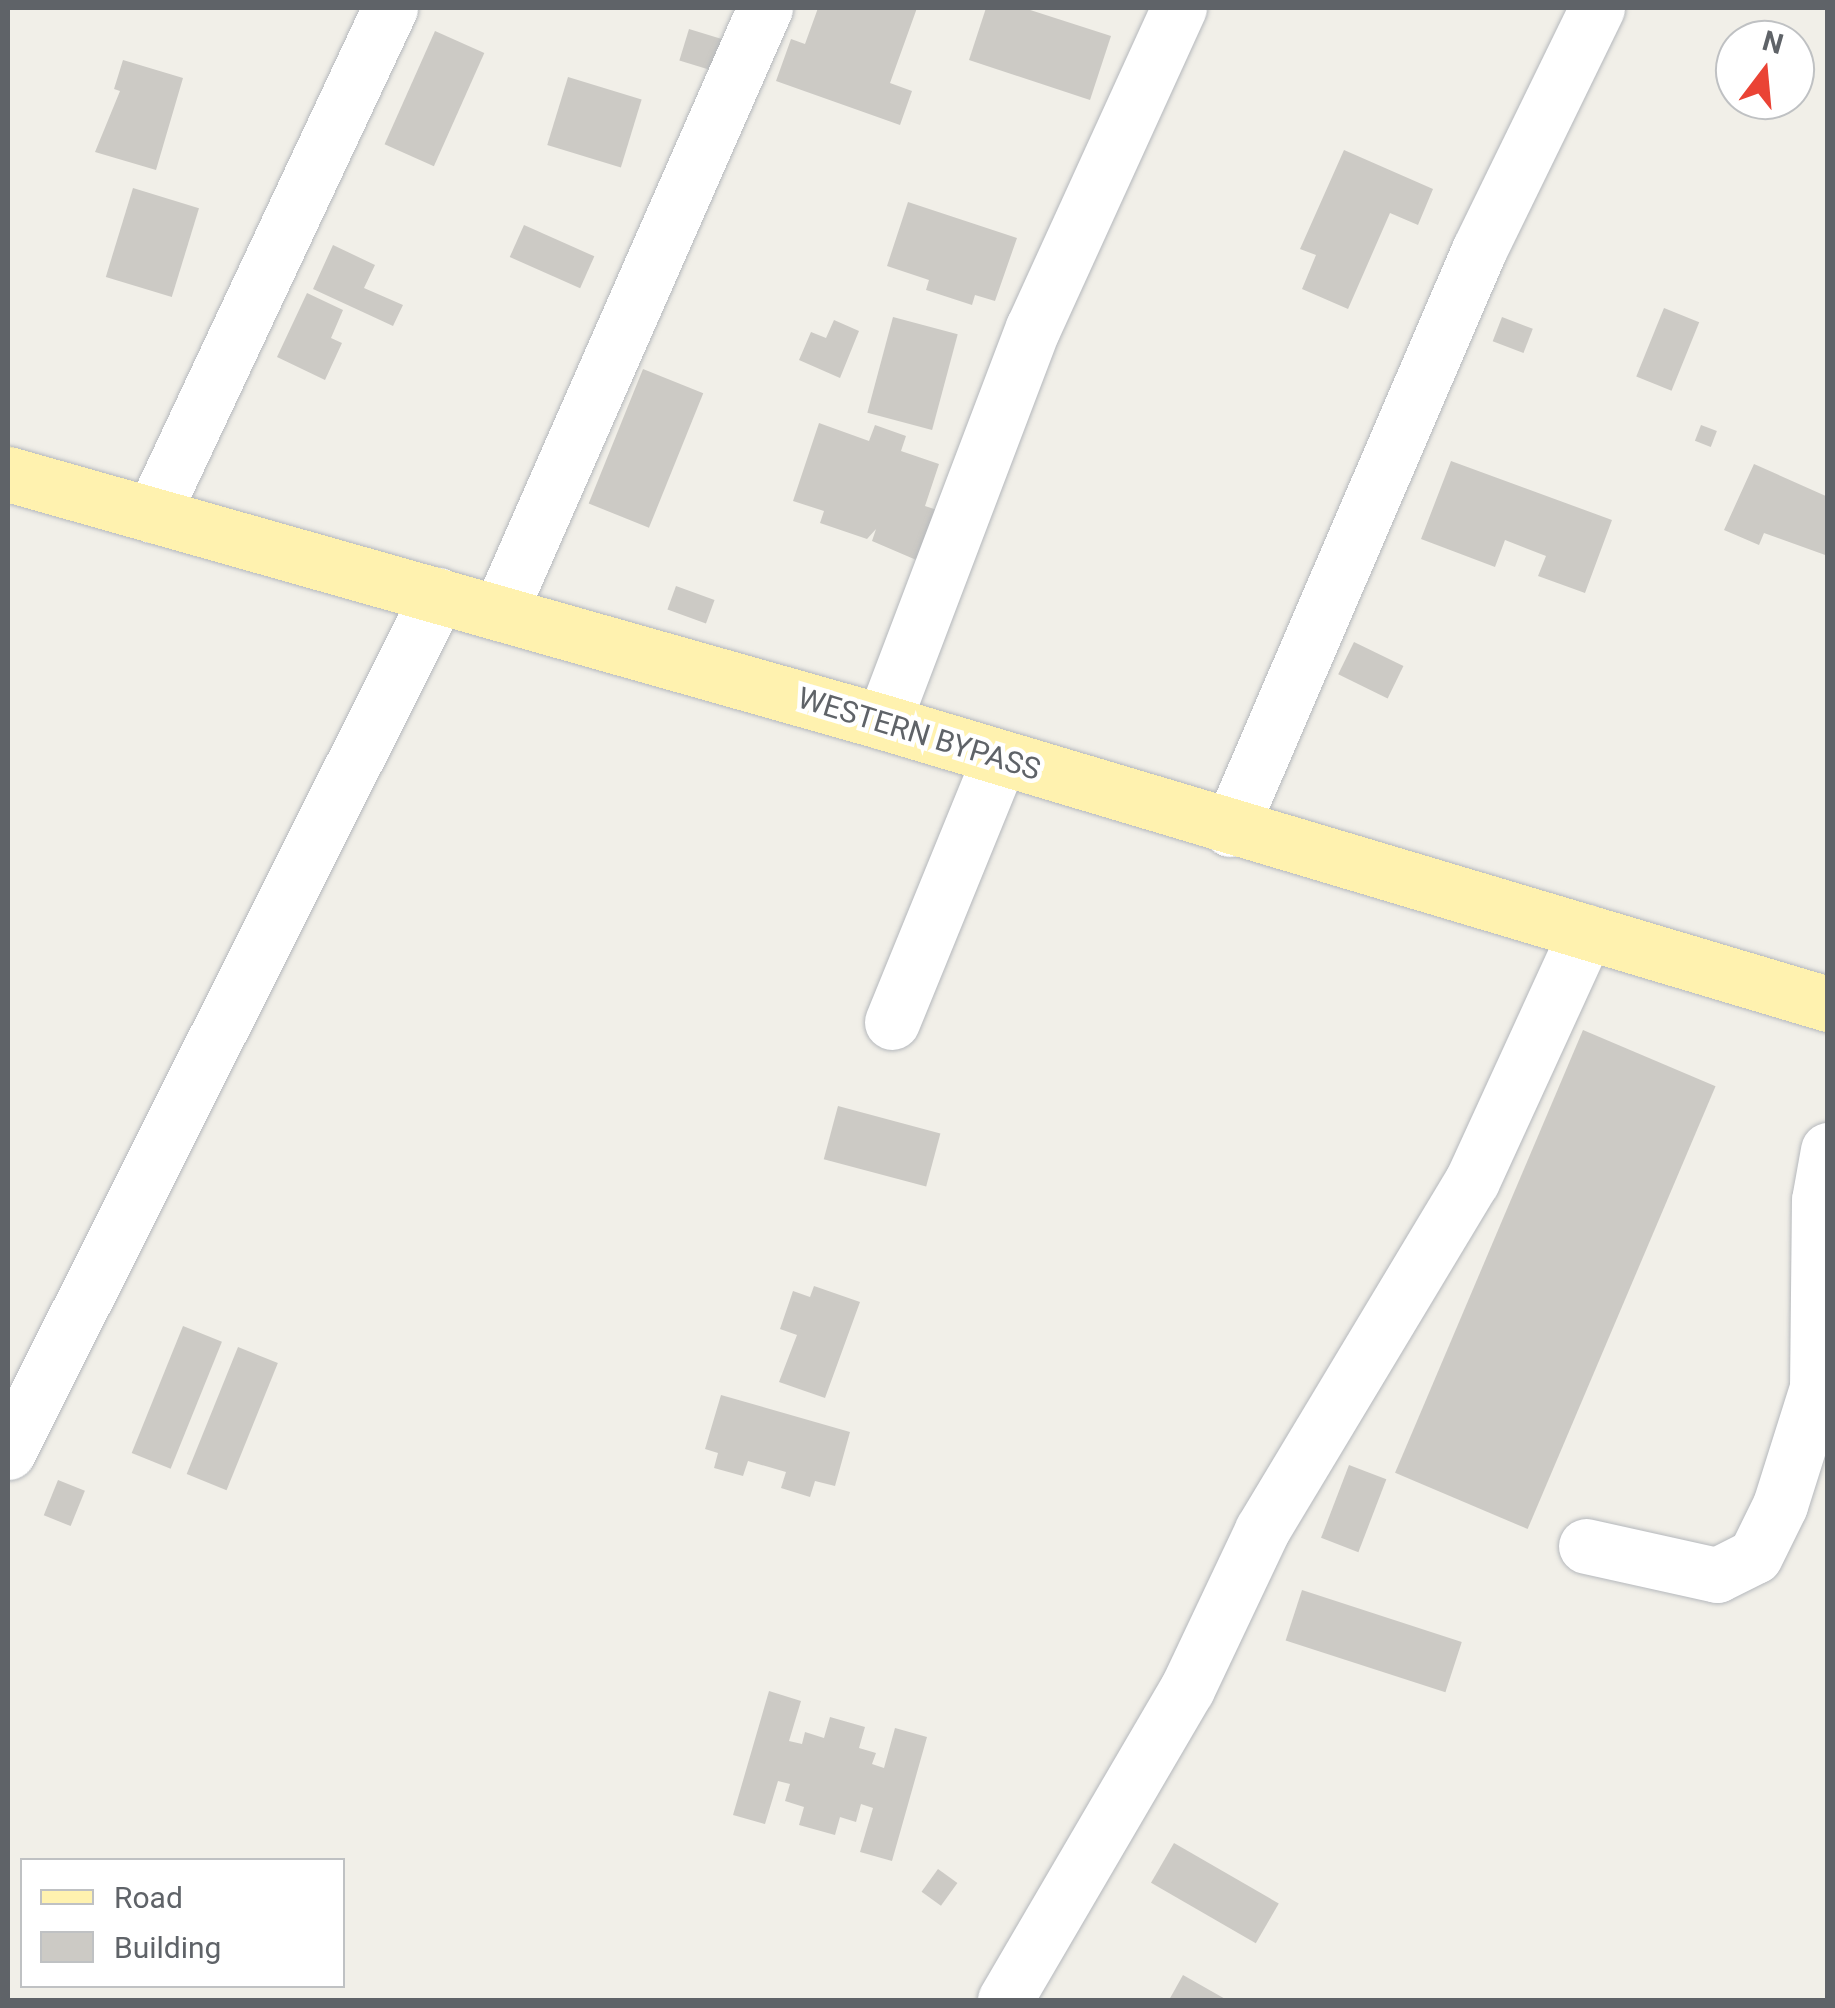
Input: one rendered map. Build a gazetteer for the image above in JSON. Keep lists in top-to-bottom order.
{
  "streets": {
    "main road": ["WESTERN BYPASS"]
  },
  "legend": ["Road", "Building"],
  "north": "top"
}
